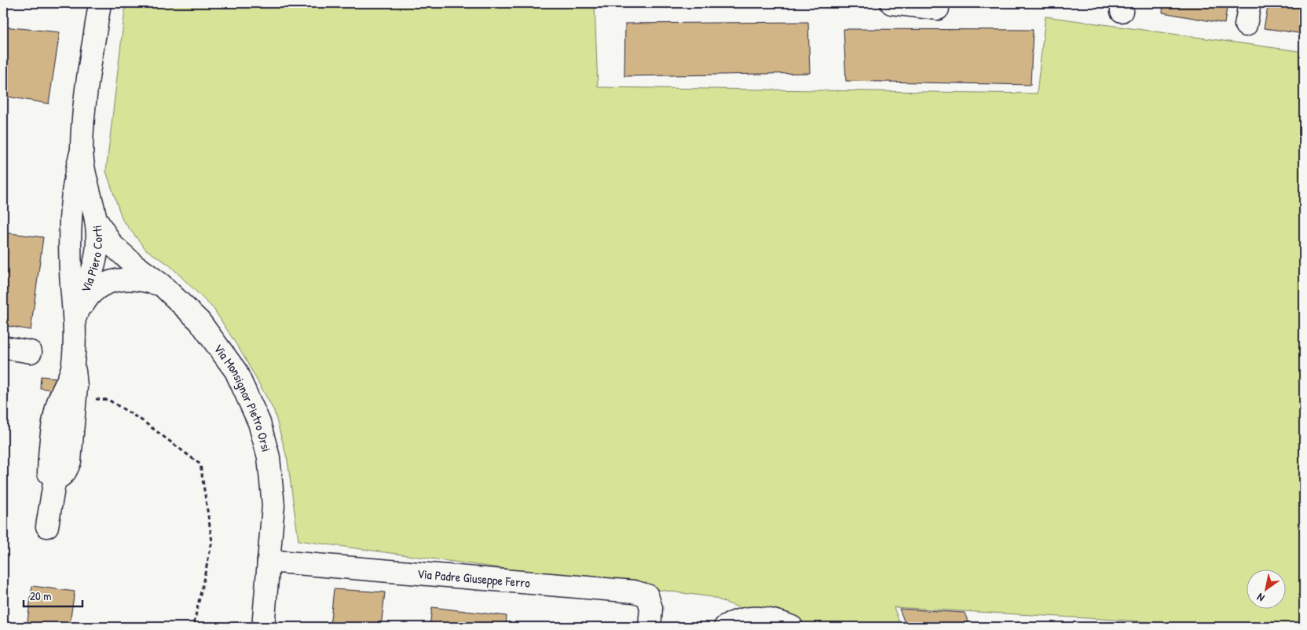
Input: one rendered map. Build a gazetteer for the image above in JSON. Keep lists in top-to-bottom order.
{
  "streets": {
    "street": ["Via Piero Corti", "Via Monsignor Pietro Orsi", "Via Padre Giuseppe Ferro"]
  },
  "crossings": [
    ["Via Piero Corti", "Via Monsignor Pietro Orsi"],
    ["Via Monsignor Pietro Orsi", "Via Padre Giuseppe Ferro"]
  ],
  "scale_bar": "20 m",
  "north": "bottom left"
}
